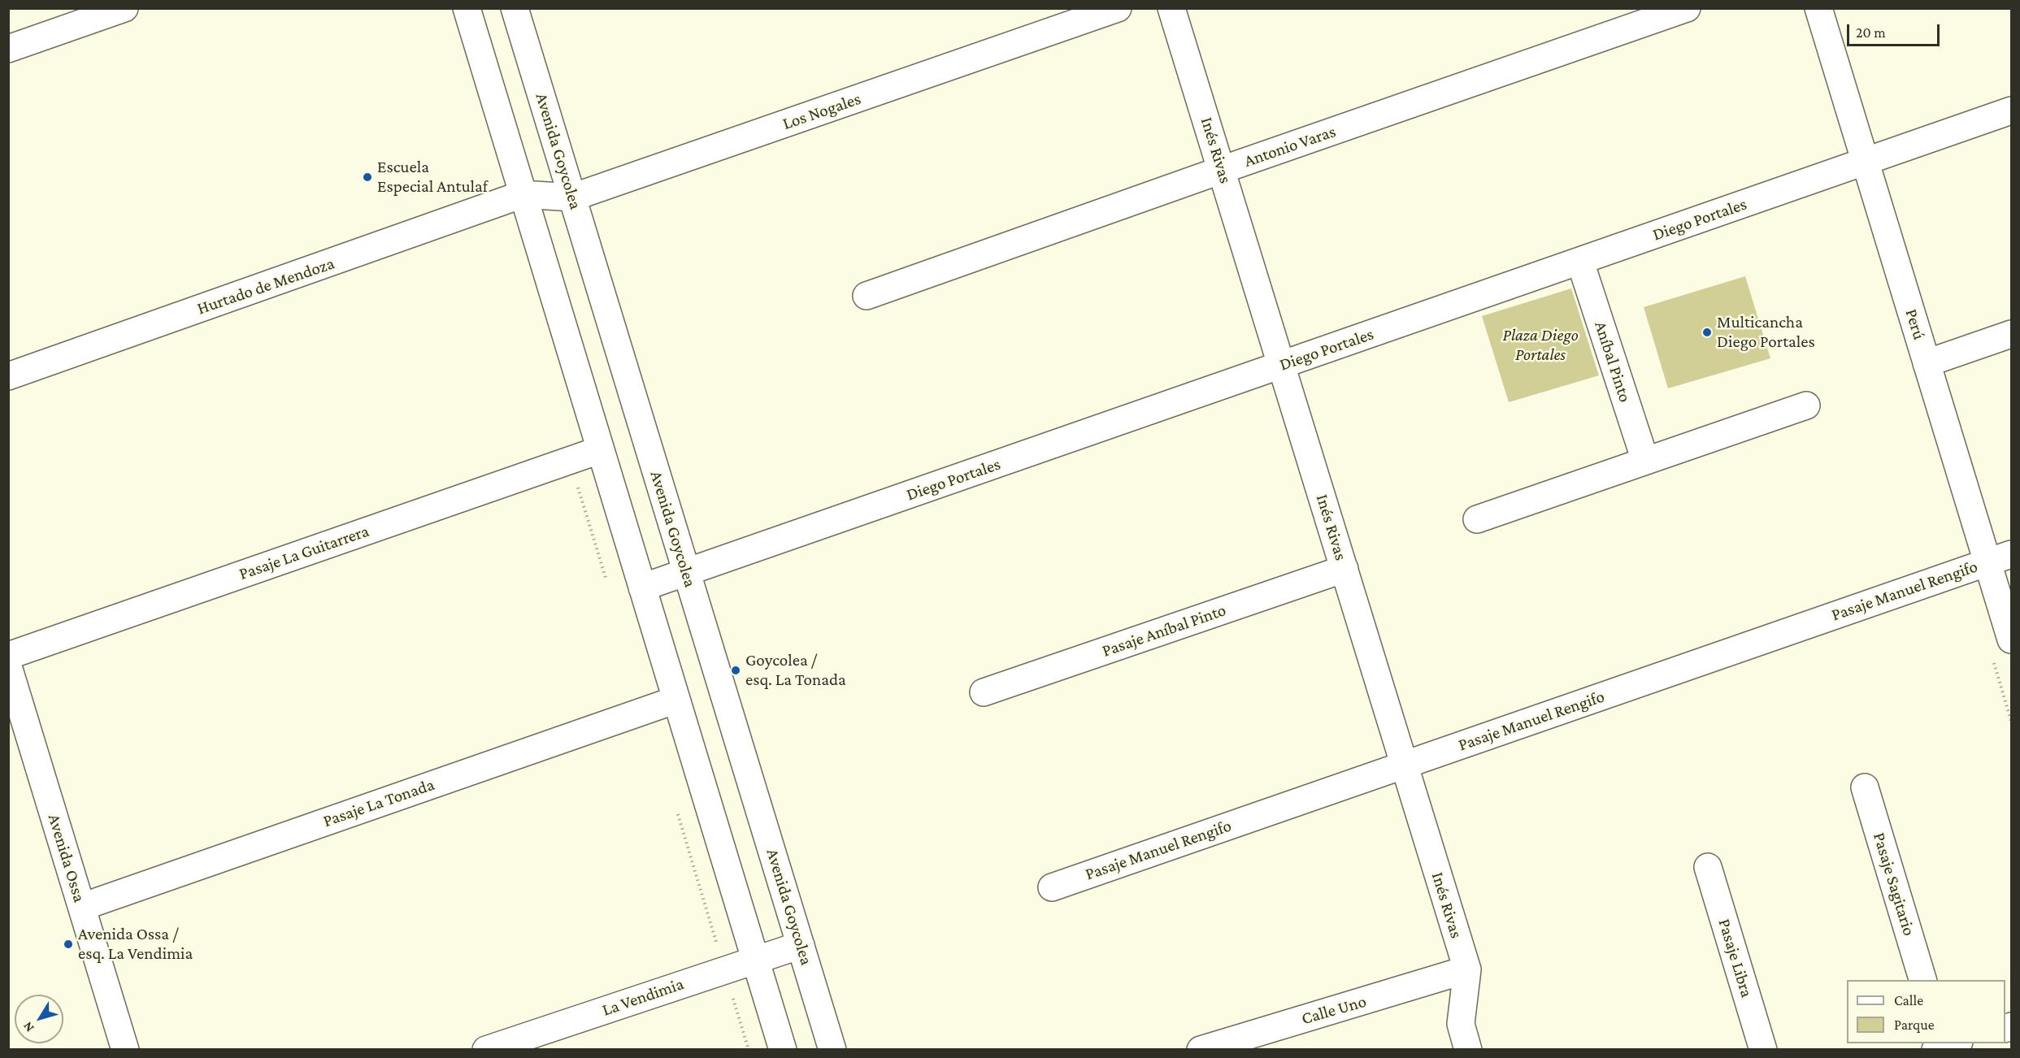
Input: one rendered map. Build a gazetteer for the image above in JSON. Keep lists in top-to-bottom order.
{
  "streets": {
    "street": [
      "Los Nogales",
      "Antonio Varas",
      "Inés Rivas",
      "Avenida Goycolea",
      "Diego Portales",
      "Hurtado de Mendoza",
      "Perú",
      "Aníbal Pinto",
      "Pasaje La Guitarrera",
      "Pasaje Manuel Rengifo",
      "Pasaje Aníbal Pinto",
      "Pasaje La Tonada",
      "Avenida Ossa",
      "Pasaje Sagitario",
      "Pasaje Libra",
      "La Vendimia",
      "Calle Uno"
    ]
  },
  "crossings": [
    ["Los Nogales", "Avenida Goycolea"],
    ["Los Nogales", "Hurtado de Mendoza"],
    ["Antonio Varas", "Inés Rivas"],
    ["Inés Rivas", "Diego Portales"],
    ["Inés Rivas", "Pasaje Manuel Rengifo"],
    ["Inés Rivas", "Pasaje Aníbal Pinto"],
    ["Inés Rivas", "Calle Uno"],
    ["Avenida Goycolea", "Diego Portales"],
    ["Avenida Goycolea", "La Vendimia"],
    ["Diego Portales", "Perú"],
    ["Diego Portales", "Aníbal Pinto"],
    ["Perú", "Pasaje Manuel Rengifo"],
    ["Pasaje La Tonada", "Avenida Ossa"]
  ],
  "parks": ["Plaza Diego Portales"],
  "places": [
    "Escuela Especial Antulaf",
    "Multicancha Diego Portales",
    "Goycolea / esq. La Tonada",
    "Avenida Ossa / esq. La Vendimia"
  ],
  "legend": ["Calle", "Parque"],
  "scale_bar": "20 m",
  "north": "bottom left"
}
